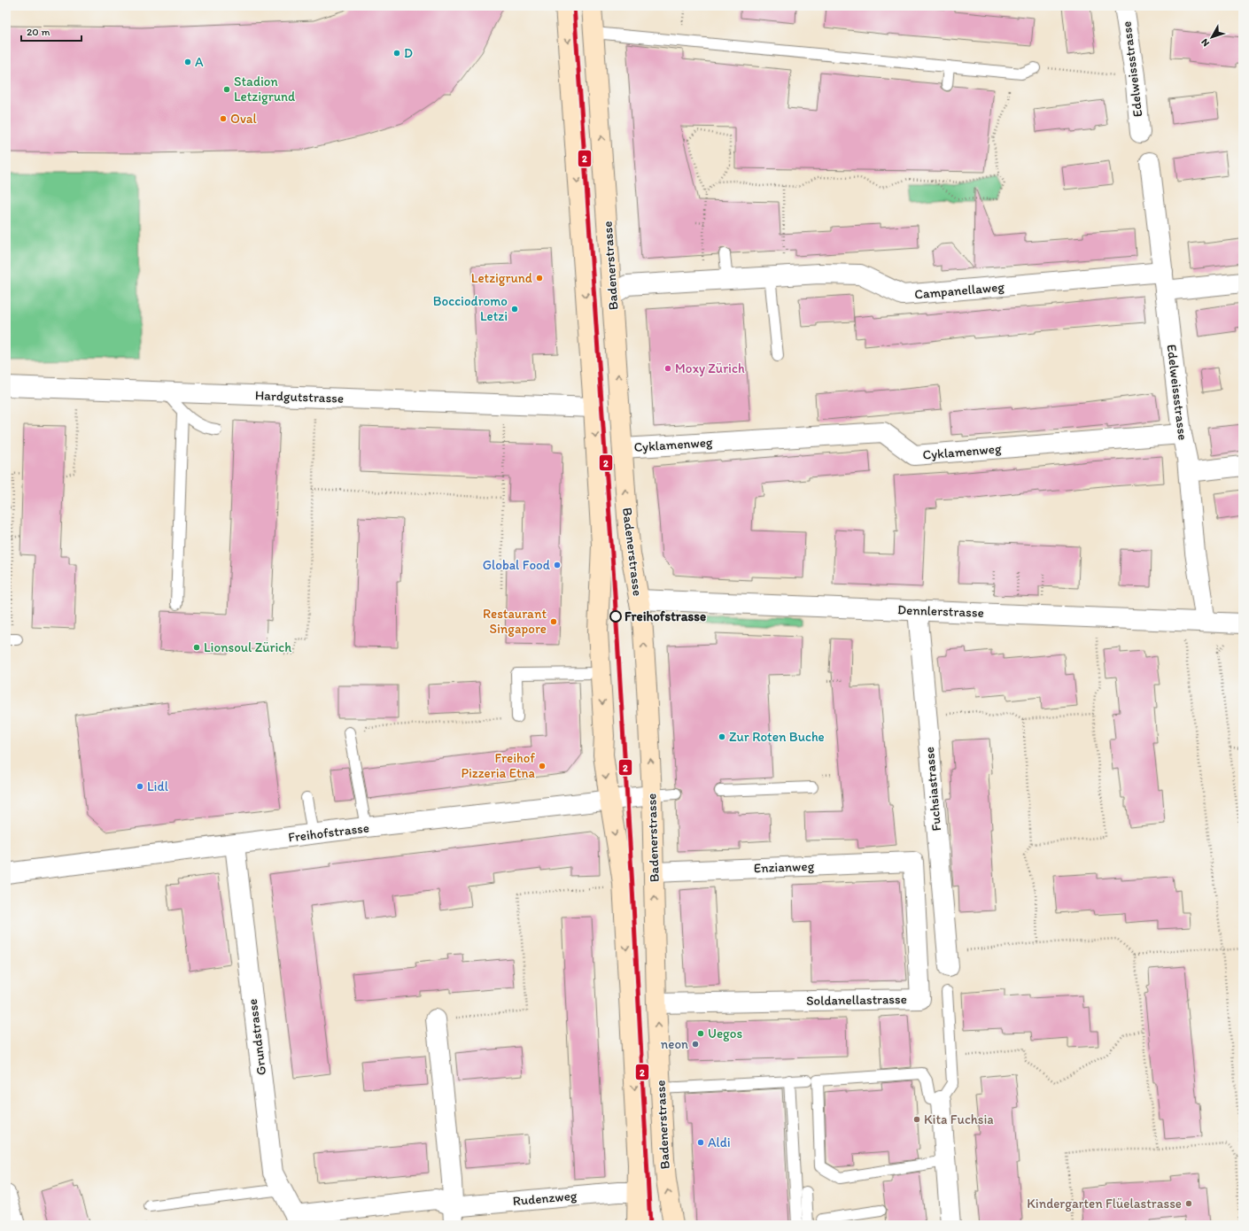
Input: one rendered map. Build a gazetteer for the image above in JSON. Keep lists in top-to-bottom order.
{
  "streets": {
    "street": [
      "Edelweissstrasse",
      "Badenerstrasse",
      "Campanellaweg",
      "Hardgutstrasse",
      "Cyklamenweg",
      "Dennlerstrasse",
      "Fuchsiastrasse",
      "Freihofstrasse",
      "Enzianweg",
      "Soldanellastrasse",
      "Grundstrasse",
      "Rudenzweg"
    ]
  },
  "crossings": [
    ["Edelweissstrasse", "Campanellaweg"],
    ["Edelweissstrasse", "Cyklamenweg"],
    ["Edelweissstrasse", "Dennlerstrasse"],
    ["Badenerstrasse", "Campanellaweg"],
    ["Badenerstrasse", "Hardgutstrasse"],
    ["Badenerstrasse", "Cyklamenweg"],
    ["Badenerstrasse", "Dennlerstrasse"],
    ["Badenerstrasse", "Freihofstrasse"],
    ["Badenerstrasse", "Enzianweg"],
    ["Badenerstrasse", "Soldanellastrasse"],
    ["Badenerstrasse", "Rudenzweg"],
    ["Dennlerstrasse", "Fuchsiastrasse"],
    ["Freihofstrasse", "Grundstrasse"],
    ["Enzianweg", "Soldanellastrasse"],
    ["Grundstrasse", "Rudenzweg"]
  ],
  "places": [
    "D",
    "A",
    "Stadion Letzigrund",
    "Oval",
    "Letzigrund",
    "Bocciodromo Letzi",
    "Moxy Zürich",
    "Global Food",
    "Freihofstrasse",
    "Restaurant Singapore",
    "Lionsoul Zürich",
    "Zur Roten Buche",
    "Freihof Pizzeria Etna",
    "Lidl",
    "Uegos",
    "neon",
    "Kita Fuchsia",
    "Aldi",
    "Kindergarten Flüelastrasse"
  ],
  "lines": ["transit line 2"],
  "scale_bar": "20 m",
  "north": "bottom left"
}
